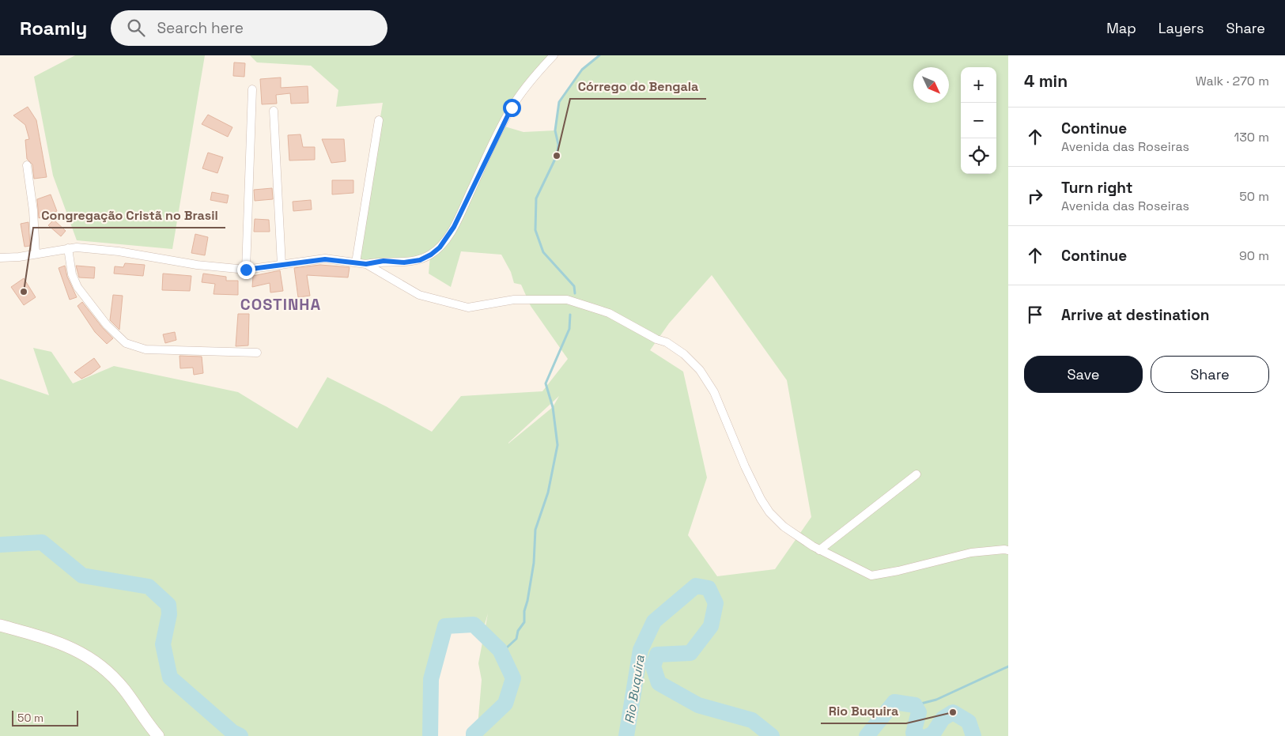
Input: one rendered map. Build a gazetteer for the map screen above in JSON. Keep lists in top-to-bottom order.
{
  "districts": ["COSTINHA"],
  "water": ["Rio Buquira"],
  "places": ["Córrego do Bengala", "Congregação Cristã no Brasil", "Rio Buquira"],
  "scale_bar": "50 m",
  "north": "bottom right",
  "page": {
    "header": "Roamly",
    "search": "Search here",
    "nav": ["Map", "Layers", "Share"],
    "heading": ["4 min", "Walk · 270 m"],
    "map_buttons": ["+", "−"],
    "list": [
      ["Continue", "Avenida das Roseiras", "130 m"],
      ["Turn right", "Avenida das Roseiras", "50 m"],
      ["Continue", "90 m"],
      "Arrive at destination"
    ],
    "buttons": ["Save", "Share"],
    "scale": "50 m"
  }
}
